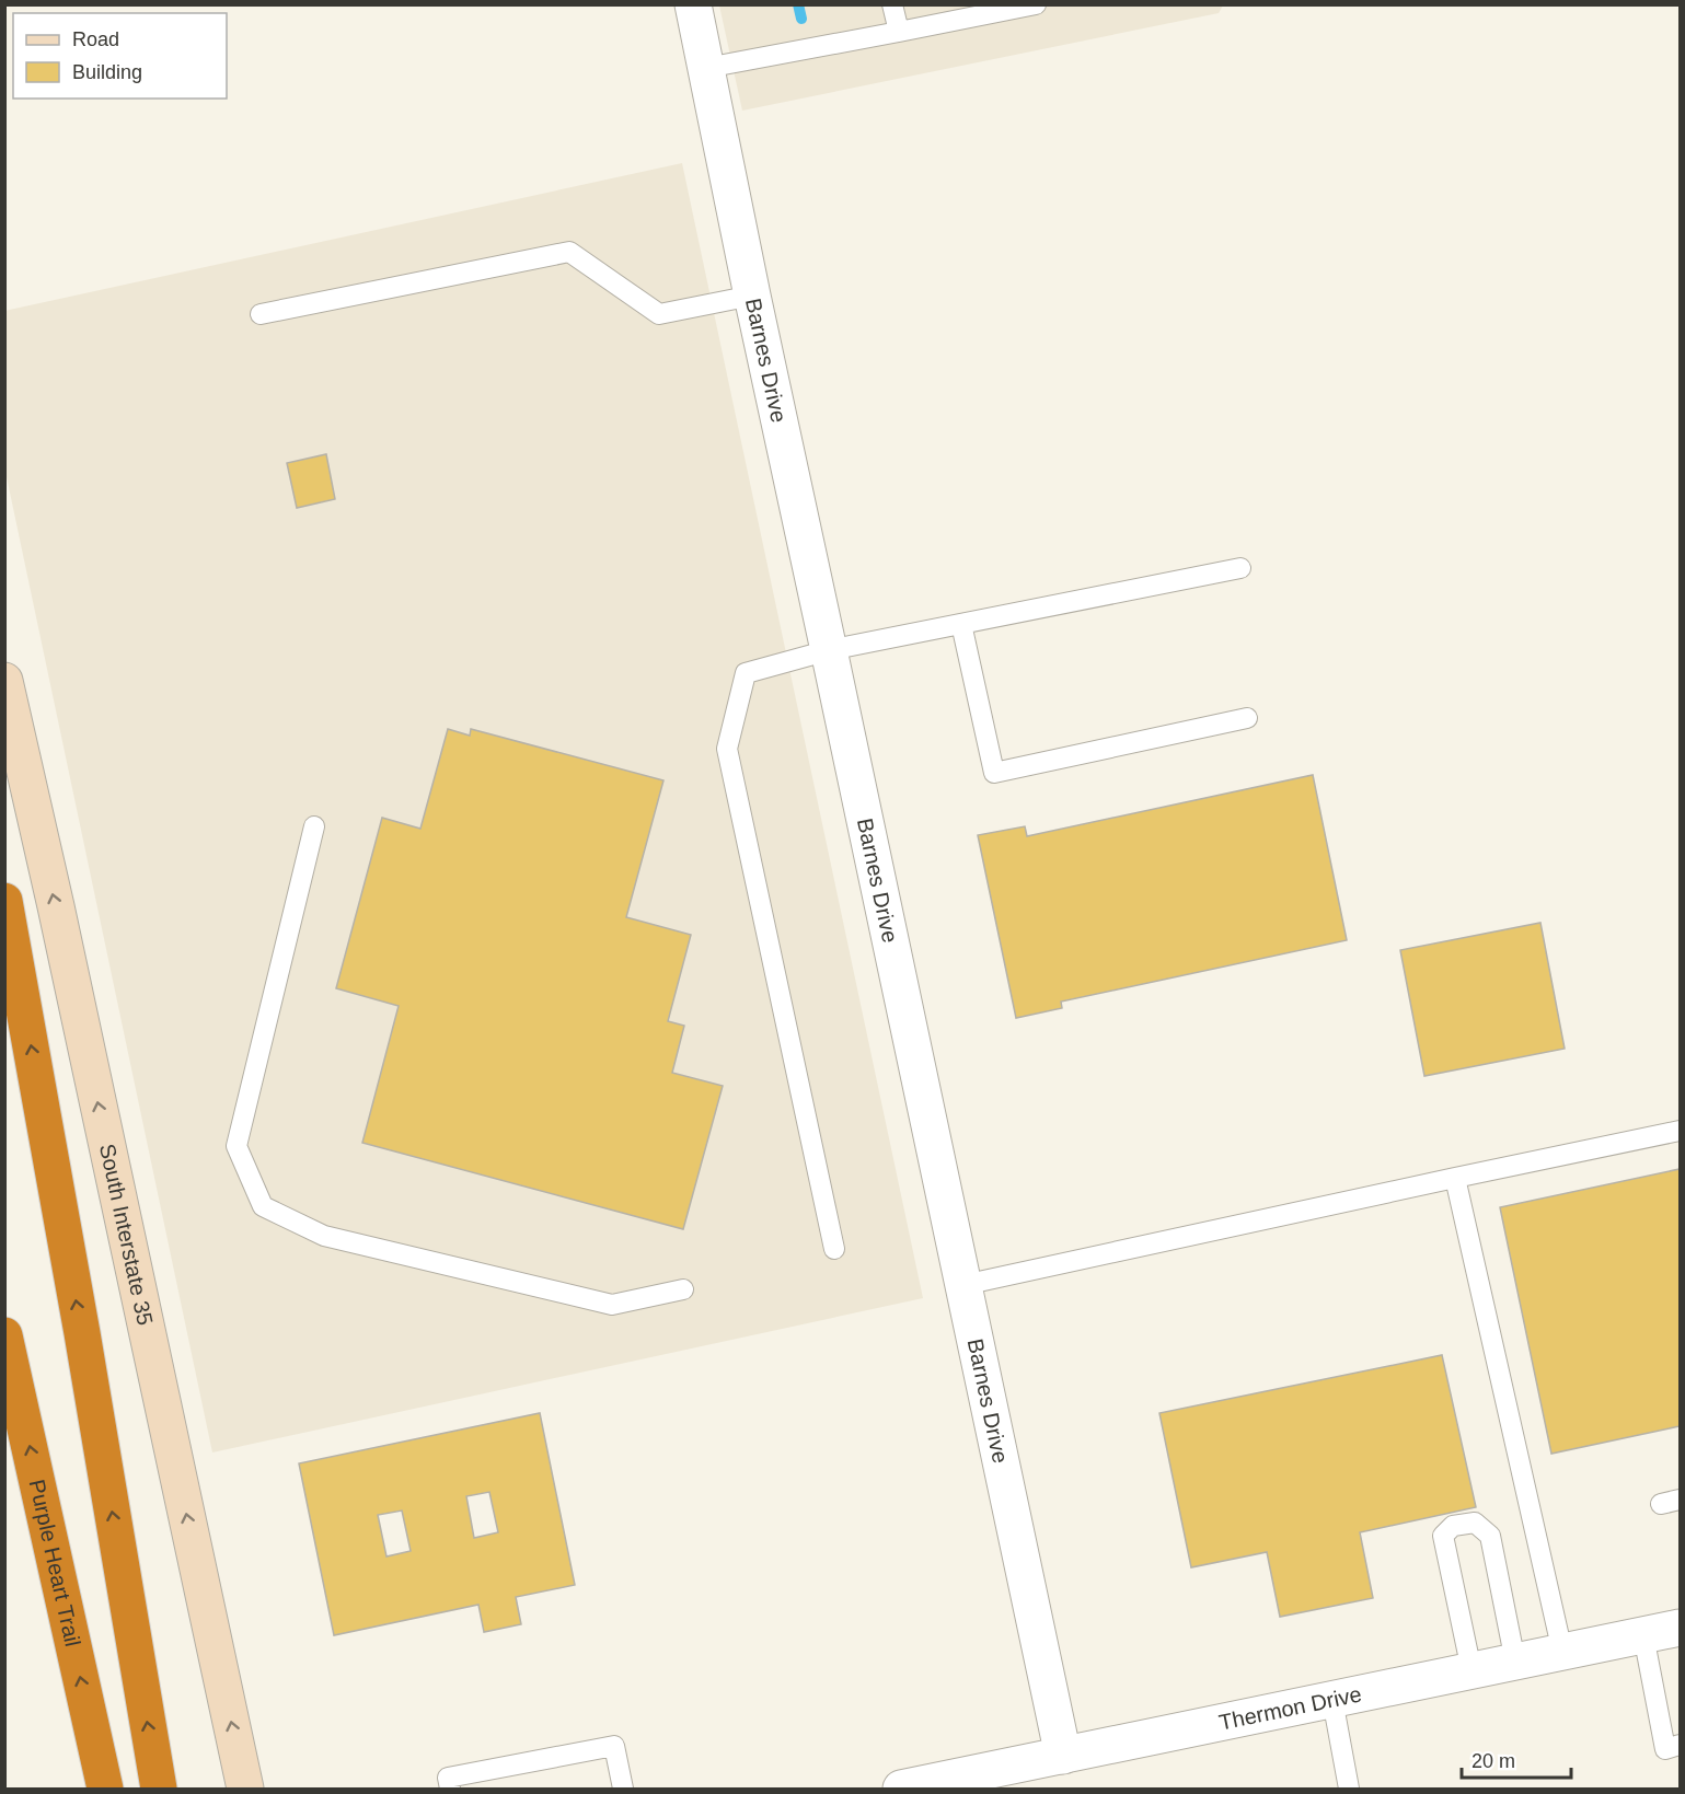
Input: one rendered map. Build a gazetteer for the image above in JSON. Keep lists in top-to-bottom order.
{
  "streets": {
    "highway": ["Purple Heart Trail"],
    "main road": ["South Interstate 35"],
    "street": ["Barnes Drive", "Thermon Drive"]
  },
  "crossings": [
    ["Barnes Drive", "Thermon Drive"]
  ],
  "one_way": ["South Interstate 35"],
  "legend": ["Road", "Building"],
  "scale_bar": "20 m"
}
